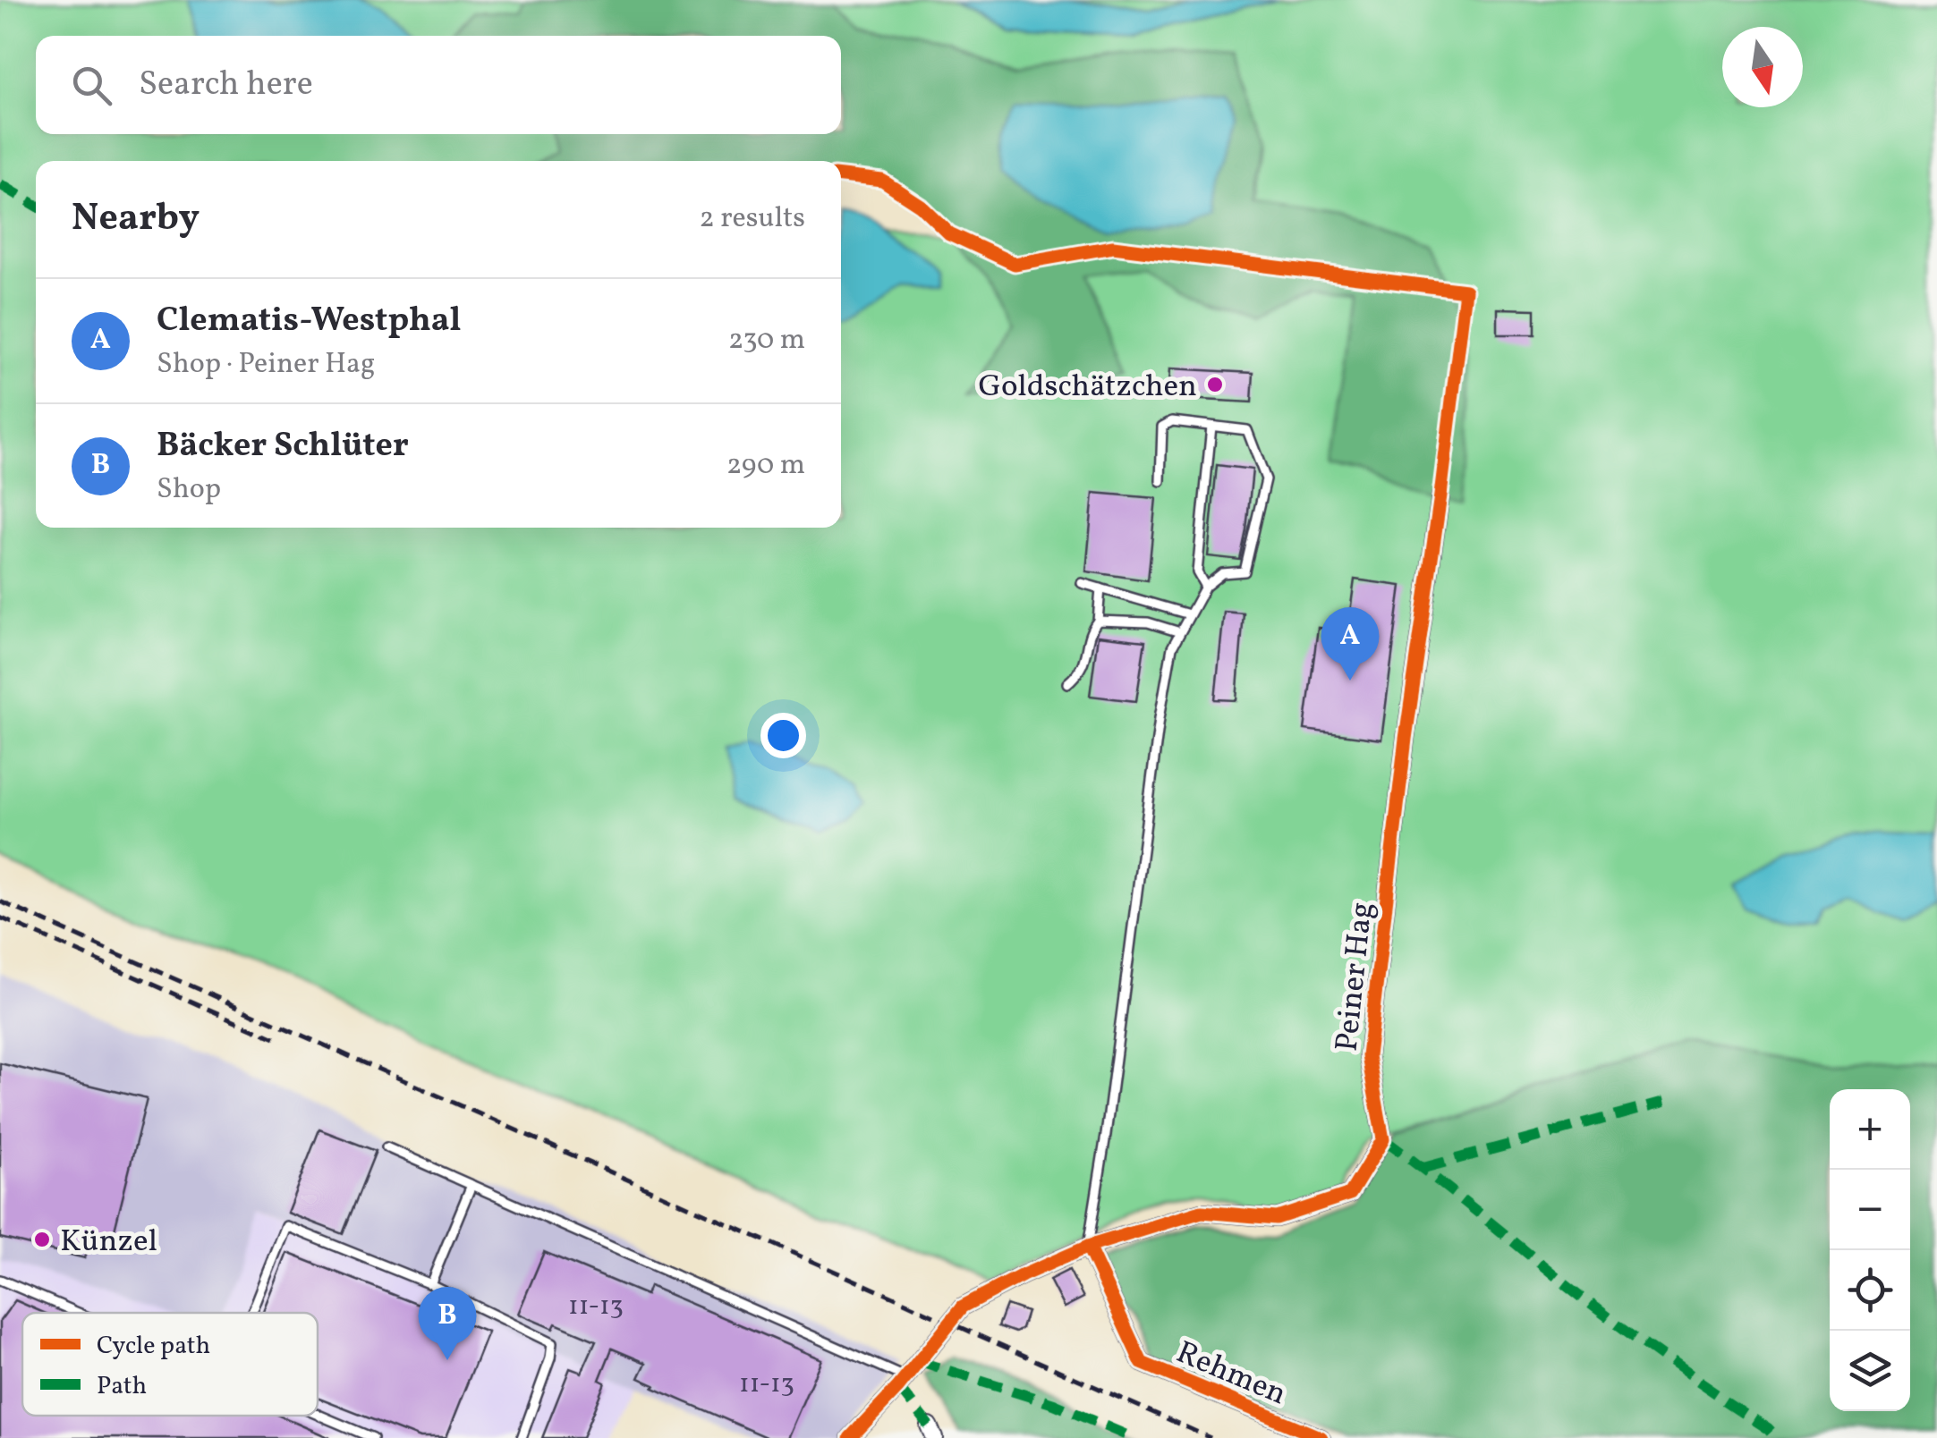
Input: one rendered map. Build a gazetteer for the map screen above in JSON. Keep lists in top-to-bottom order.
{
  "streets": {
    "street": ["Peiner Hag", "Rehmen"]
  },
  "crossings": [
    ["Peiner Hag", "Rehmen"]
  ],
  "places": ["Goldschätzchen", "Künzel"],
  "house_numbers": ["11-13", "11-13"],
  "legend": ["Cycle path", "Path"],
  "north": "bottom",
  "page": {
    "search": "Search here",
    "heading": ["Nearby", "2 results"],
    "list": [
      {
        "mark": "A",
        "name": "Clematis-Westphal",
        "note": "Shop · Peiner Hag",
        "value": "230 m"
      },
      {
        "mark": "B",
        "name": "Bäcker Schlüter",
        "note": "Shop",
        "value": "290 m"
      }
    ],
    "pins": ["A", "B"],
    "map_buttons": ["+", "−"]
  }
}
